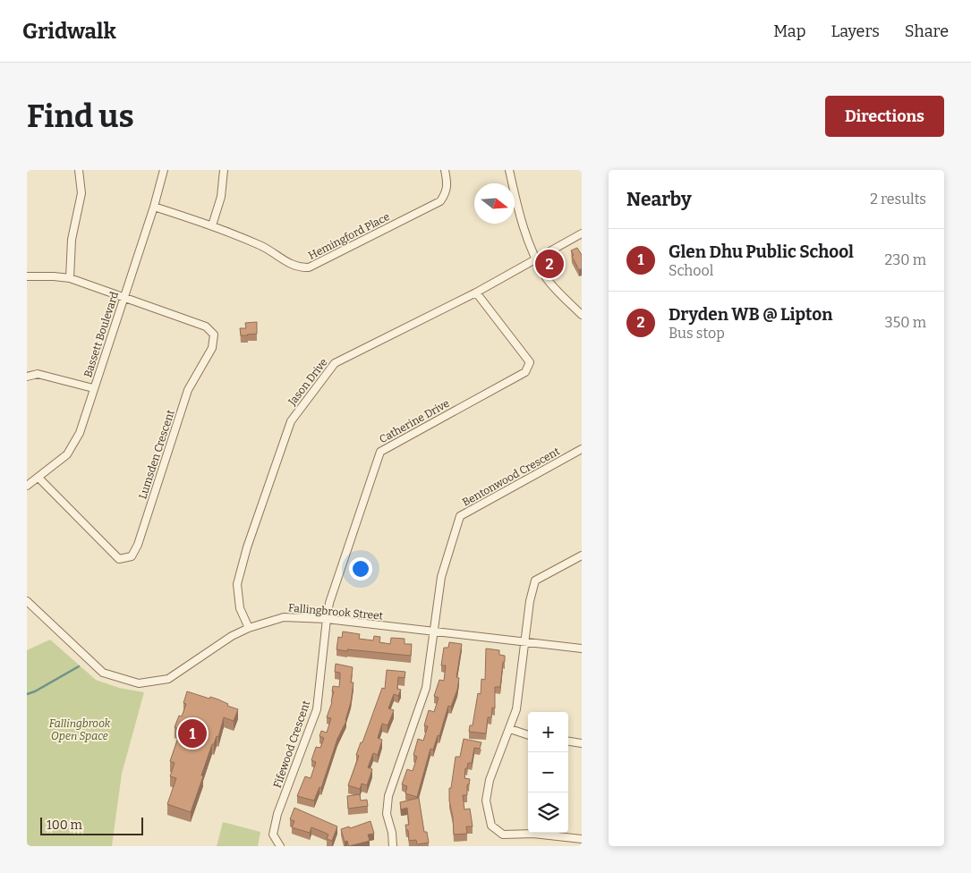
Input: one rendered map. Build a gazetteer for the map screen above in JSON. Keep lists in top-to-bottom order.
{
  "streets": {
    "street": [
      "Hemingford Place",
      "Bassett Boulevard",
      "Jason Drive",
      "Catherine Drive",
      "Lumsden Crescent",
      "Bentonwood Crescent",
      "Fallingbrook Street",
      "Fifewood Crescent"
    ]
  },
  "crossings": [
    ["Hemingford Place", "Bassett Boulevard"],
    ["Bassett Boulevard", "Lumsden Crescent"],
    ["Jason Drive", "Catherine Drive"],
    ["Jason Drive", "Fallingbrook Street"],
    ["Catherine Drive", "Fallingbrook Street"],
    ["Catherine Drive", "Fifewood Crescent"],
    ["Bentonwood Crescent", "Fallingbrook Street"],
    ["Fallingbrook Street", "Fifewood Crescent"]
  ],
  "parks": ["Fallingbrook Open Space"],
  "scale_bar": "100 m",
  "north": "right",
  "page": {
    "header": "Gridwalk",
    "nav": ["Map", "Layers", "Share"],
    "buttons": "Directions",
    "title": "Find us",
    "heading": ["Nearby", "2 results"],
    "list": [
      {
        "mark": "1",
        "name": "Glen Dhu Public School",
        "note": "School",
        "value": "230 m"
      },
      {
        "mark": "2",
        "name": "Dryden WB @ Lipton",
        "note": "Bus stop",
        "value": "350 m"
      }
    ],
    "pins": ["2", "1"],
    "map_buttons": ["+", "−"],
    "scale": "100 m"
  }
}
